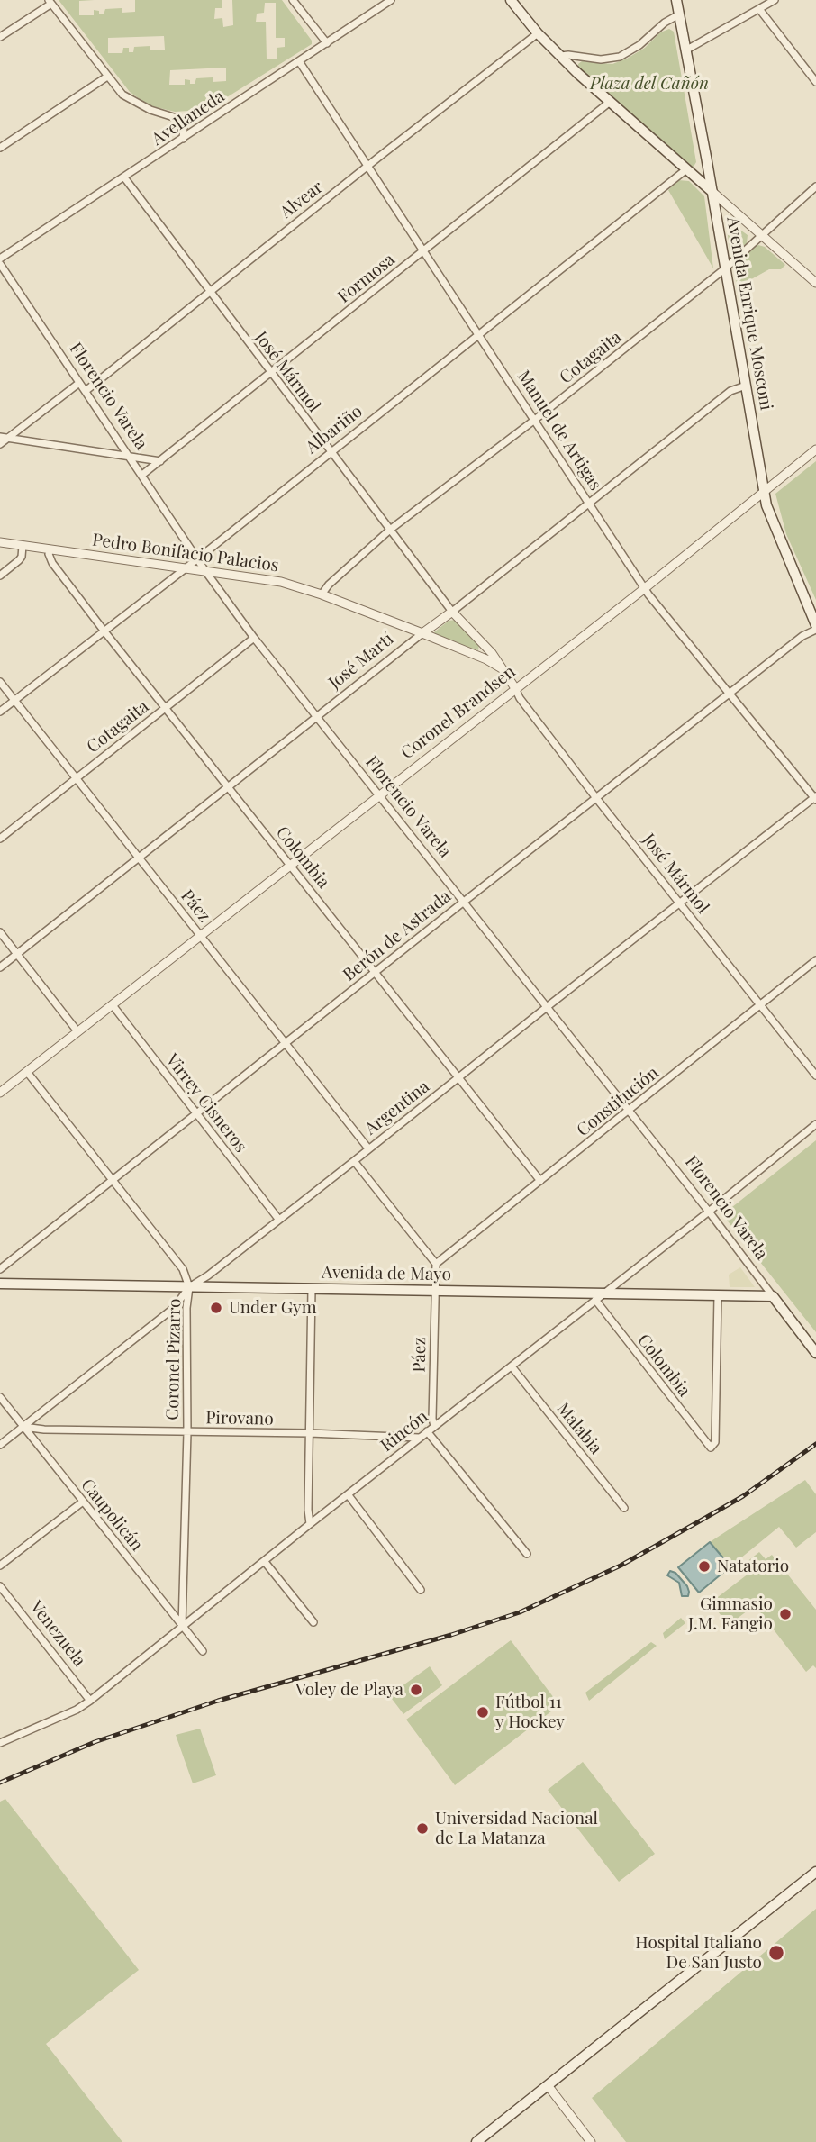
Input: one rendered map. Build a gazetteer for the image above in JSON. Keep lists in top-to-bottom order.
{
  "streets": {
    "main road": ["Avenida Enrique Mosconi", "Florencio Varela", "Avenida de Mayo"],
    "street": [
      "Avellaneda",
      "Alvear",
      "Formosa",
      "Cotagaita",
      "José Mármol",
      "Albariño",
      "Manuel de Artigas",
      "Pedro Bonifacio Palacios",
      "José Martí",
      "Coronel Brandsen",
      "Colombia",
      "Páez",
      "Berón de Astrada",
      "Constitución",
      "Virrey Cisneros",
      "Argentina",
      "Coronel Pizarro",
      "Pirovano",
      "Malabia",
      "Rincón",
      "Caupolicán",
      "Venezuela"
    ]
  },
  "crossings": [
    ["Avellaneda", "José Mármol"],
    ["Avellaneda", "Manuel de Artigas"],
    ["Alvear", "José Mármol"],
    ["Alvear", "Florencio Varela"],
    ["Alvear", "Manuel de Artigas"],
    ["Formosa", "José Mármol"],
    ["Formosa", "Florencio Varela"],
    ["Formosa", "Manuel de Artigas"],
    ["Avenida Enrique Mosconi", "Cotagaita"],
    ["Avenida Enrique Mosconi", "José Martí"],
    ["Avenida Enrique Mosconi", "Coronel Brandsen"],
    ["Avenida Enrique Mosconi", "Berón de Astrada"],
    ["Cotagaita", "José Mármol"],
    ["Cotagaita", "Florencio Varela"],
    ["Cotagaita", "Manuel de Artigas"],
    ["Cotagaita", "Pedro Bonifacio Palacios"],
    ["Cotagaita", "Colombia"],
    ["Cotagaita", "Páez"],
    ["José Mármol", "Albariño"],
    ["José Mármol", "Pedro Bonifacio Palacios"],
    ["José Mármol", "José Martí"],
    ["José Mármol", "Coronel Brandsen"],
    ["José Mármol", "Berón de Astrada"],
    ["José Mármol", "Constitución"],
    ["José Mármol", "Argentina"],
    ["Florencio Varela", "Albariño"],
    ["Florencio Varela", "Pedro Bonifacio Palacios"],
    ["Florencio Varela", "José Martí"],
    ["Florencio Varela", "Coronel Brandsen"],
    ["Florencio Varela", "Berón de Astrada"],
    ["Florencio Varela", "Constitución"],
    ["Florencio Varela", "Argentina"],
    ["Florencio Varela", "Avenida de Mayo"],
    ["Florencio Varela", "Rincón"],
    ["Albariño", "Manuel de Artigas"],
    ["Albariño", "Pedro Bonifacio Palacios"],
    ["Albariño", "Colombia"],
    ["Albariño", "Páez"],
    ["Manuel de Artigas", "José Martí"],
    ["Manuel de Artigas", "Coronel Brandsen"],
    ["Manuel de Artigas", "Berón de Astrada"],
    ["Manuel de Artigas", "Argentina"],
    ["Pedro Bonifacio Palacios", "José Martí"],
    ["Pedro Bonifacio Palacios", "Coronel Brandsen"],
    ["Pedro Bonifacio Palacios", "Colombia"],
    ["José Martí", "Colombia"],
    ["José Martí", "Páez"],
    ["Coronel Brandsen", "Colombia"],
    ["Coronel Brandsen", "Páez"],
    ["Coronel Brandsen", "Virrey Cisneros"],
    ["Coronel Brandsen", "Coronel Pizarro"],
    ["Colombia", "Berón de Astrada"],
    ["Colombia", "Constitución"],
    ["Colombia", "Argentina"],
    ["Colombia", "Avenida de Mayo"],
    ["Colombia", "Rincón"],
    ["Páez", "Berón de Astrada"],
    ["Páez", "Constitución"],
    ["Páez", "Argentina"],
    ["Páez", "Avenida de Mayo"],
    ["Páez", "Rincón"],
    ["Berón de Astrada", "Virrey Cisneros"],
    ["Berón de Astrada", "Coronel Pizarro"],
    ["Virrey Cisneros", "Argentina"],
    ["Argentina", "Avenida de Mayo"],
    ["Argentina", "Coronel Pizarro"],
    ["Argentina", "Pirovano"],
    ["Argentina", "Caupolicán"],
    ["Avenida de Mayo", "Coronel Pizarro"],
    ["Avenida de Mayo", "Rincón"],
    ["Coronel Pizarro", "Pirovano"],
    ["Coronel Pizarro", "Rincón"],
    ["Coronel Pizarro", "Caupolicán"],
    ["Pirovano", "Rincón"],
    ["Pirovano", "Caupolicán"],
    ["Malabia", "Rincón"],
    ["Rincón", "Caupolicán"],
    ["Rincón", "Venezuela"]
  ],
  "parks": ["Plaza del Cañón"],
  "places": [
    "Under Gym",
    "Natatorio",
    "Gimnasio J.M. Fangio",
    "Voley de Playa",
    "Fútbol 11 y Hockey",
    "Universidad Nacional de La Matanza",
    "Hospital Italiano De San Justo"
  ]
}
